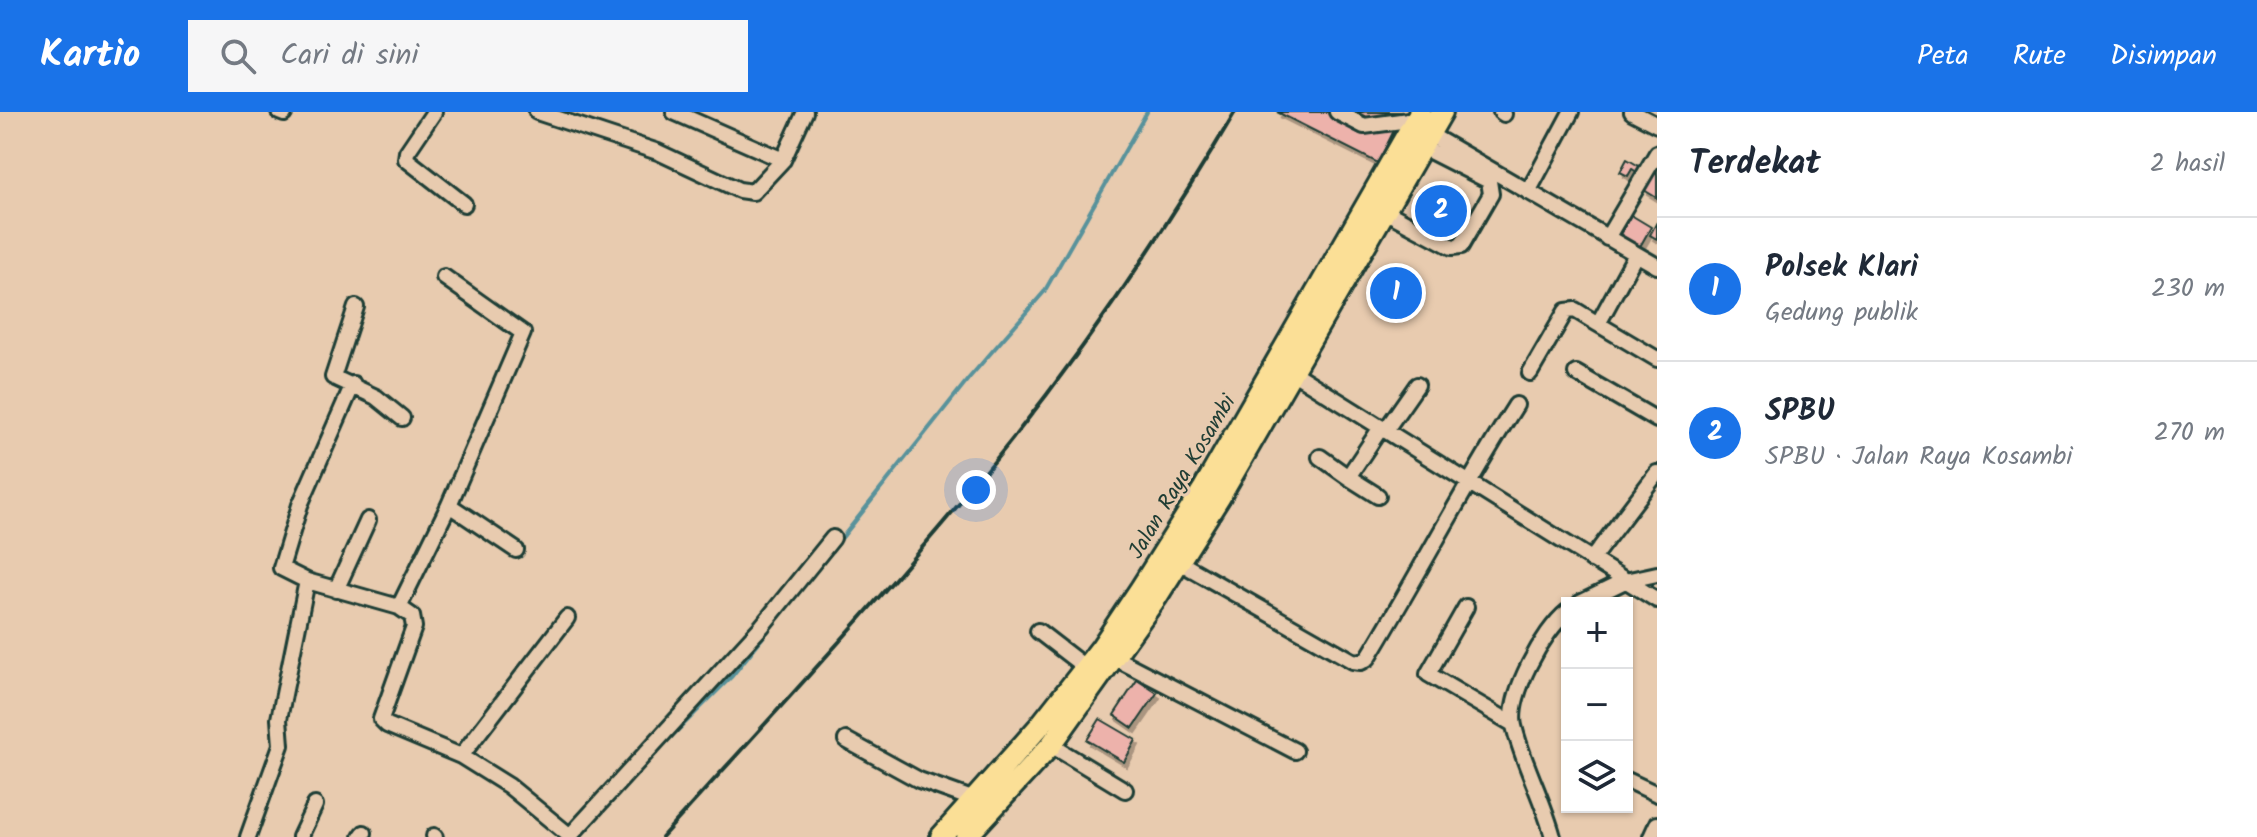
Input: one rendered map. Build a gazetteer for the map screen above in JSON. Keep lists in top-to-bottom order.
{
  "streets": {
    "highway": ["Jalan Raya Kosambi"]
  },
  "page": {
    "header": "Kartio",
    "search": "Cari di sini",
    "nav": ["Peta", "Rute", "Disimpan"],
    "heading": ["Terdekat", "2 hasil"],
    "pins": ["2", "1"],
    "list": [
      {
        "mark": "1",
        "name": "Polsek Klari",
        "note": "Gedung publik",
        "value": "230 m"
      },
      {
        "mark": "2",
        "name": "SPBU",
        "note": "SPBU · Jalan Raya Kosambi",
        "value": "270 m"
      }
    ],
    "map_buttons": ["+", "−"]
  }
}
